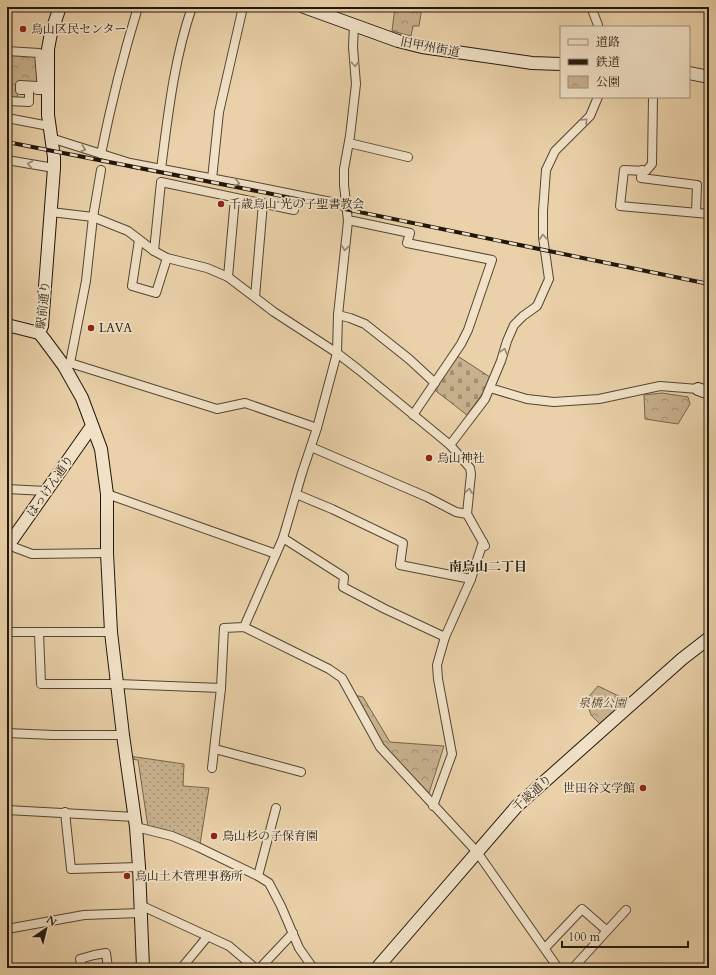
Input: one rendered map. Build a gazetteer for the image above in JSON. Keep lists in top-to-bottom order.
{
  "streets": {
    "street": [
      "旧甲州街道",
      "駅前通り",
      "はっけん通り",
      "千歳通り"
    ]
  },
  "crossings": [
    ["駅前通り", "はっけん通り"]
  ],
  "districts": ["南烏山二丁目"],
  "parks": ["泉橋公園"],
  "places": [
    "烏山区民センター",
    "千歳烏山 光の子聖書教会",
    "LAVA",
    "烏山神社",
    "世田谷文学館",
    "鳥山杉の子保育園",
    "烏山土木管理事務所"
  ],
  "legend": ["道路", "鉄道", "公園"],
  "scale_bar": "100 m",
  "north": "top right"
}
